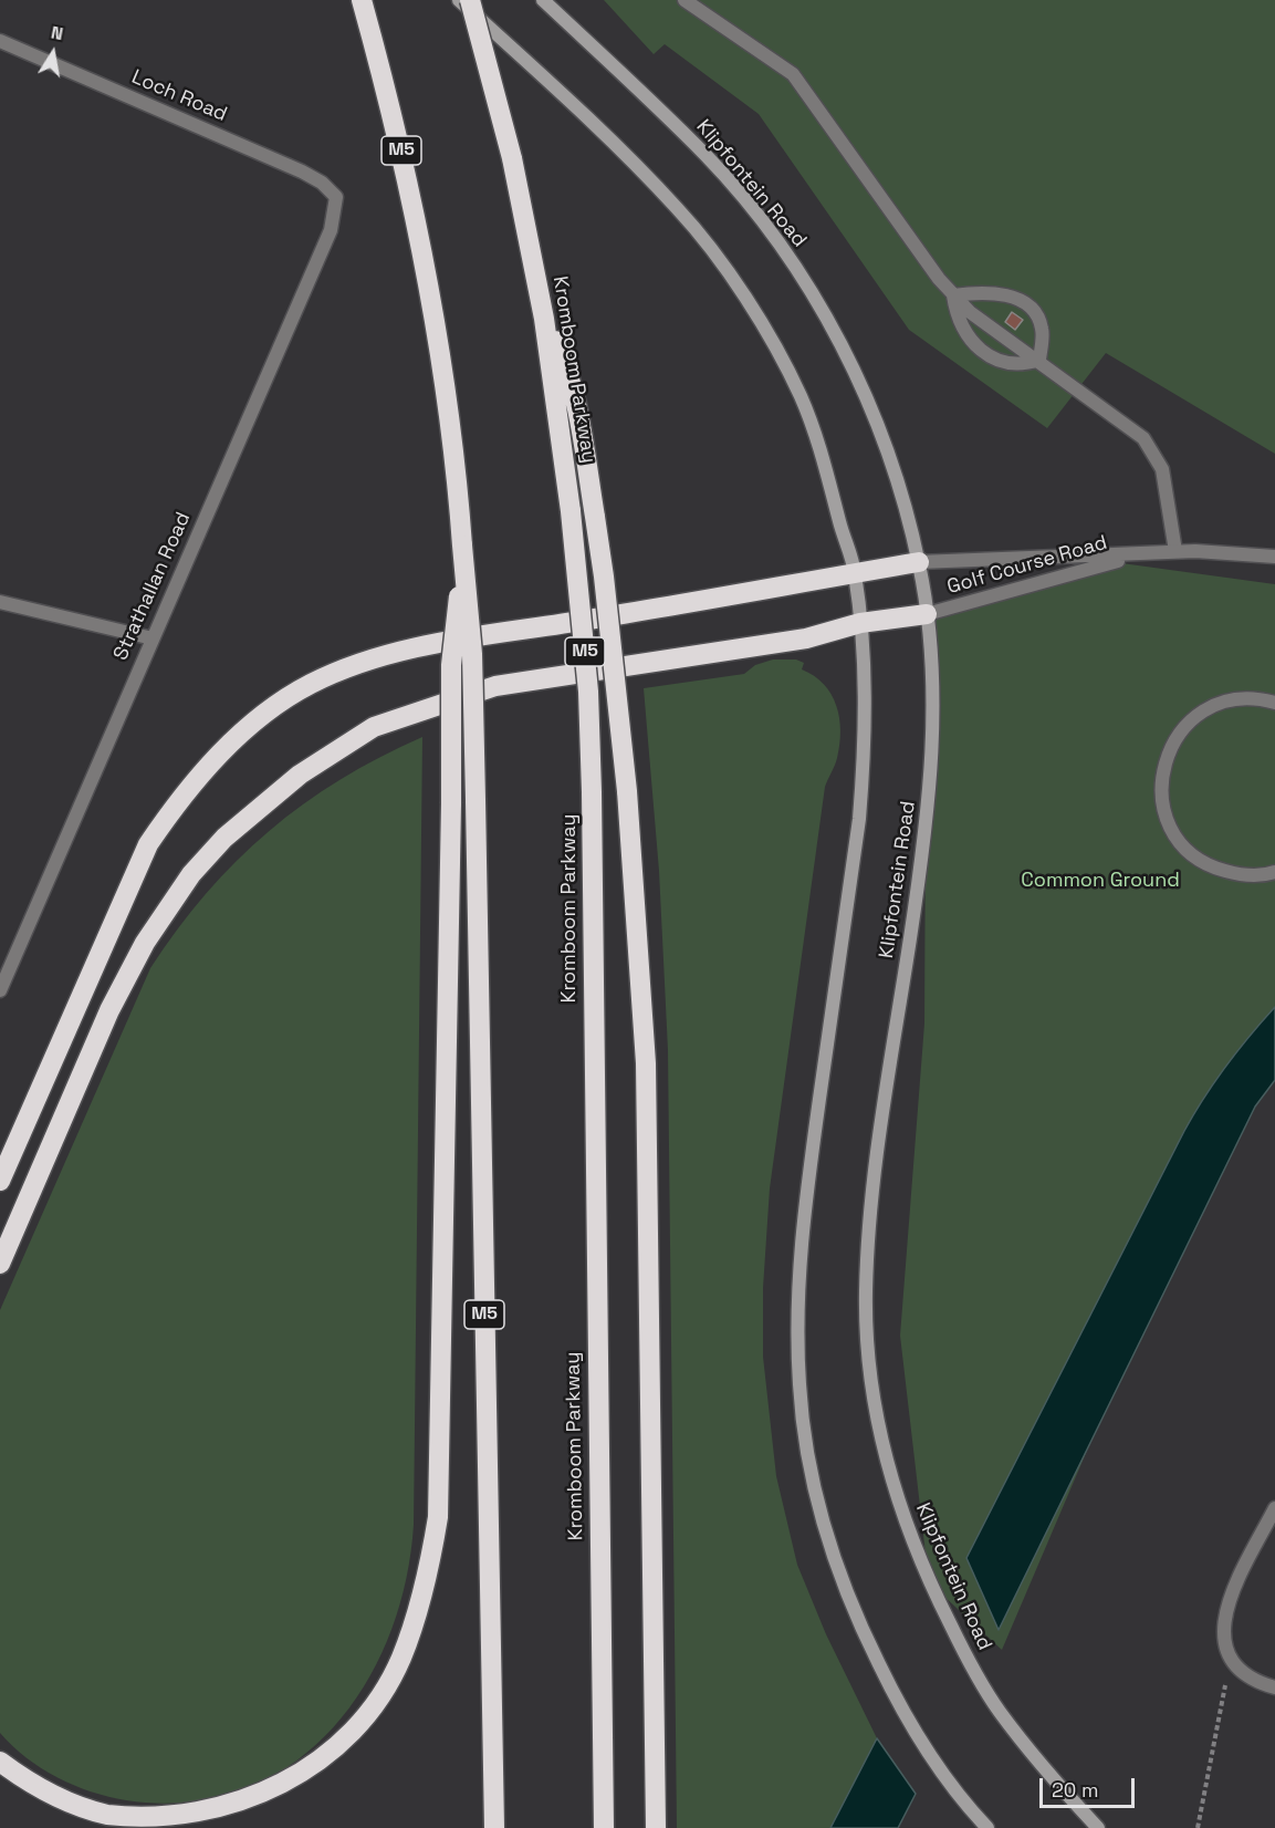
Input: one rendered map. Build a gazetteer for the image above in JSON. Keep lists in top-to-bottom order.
{
  "streets": {
    "highway": ["M5", "Kromboom Parkway"],
    "main road": ["Klipfontein Road"],
    "street": ["Loch Road", "Golf Course Road", "Strathallan Road"]
  },
  "crossings": [
    ["Loch Road", "Strathallan Road"],
    ["Klipfontein Road", "Golf Course Road"]
  ],
  "parks": ["Common Ground"],
  "scale_bar": "20 m",
  "north": "top"
}
